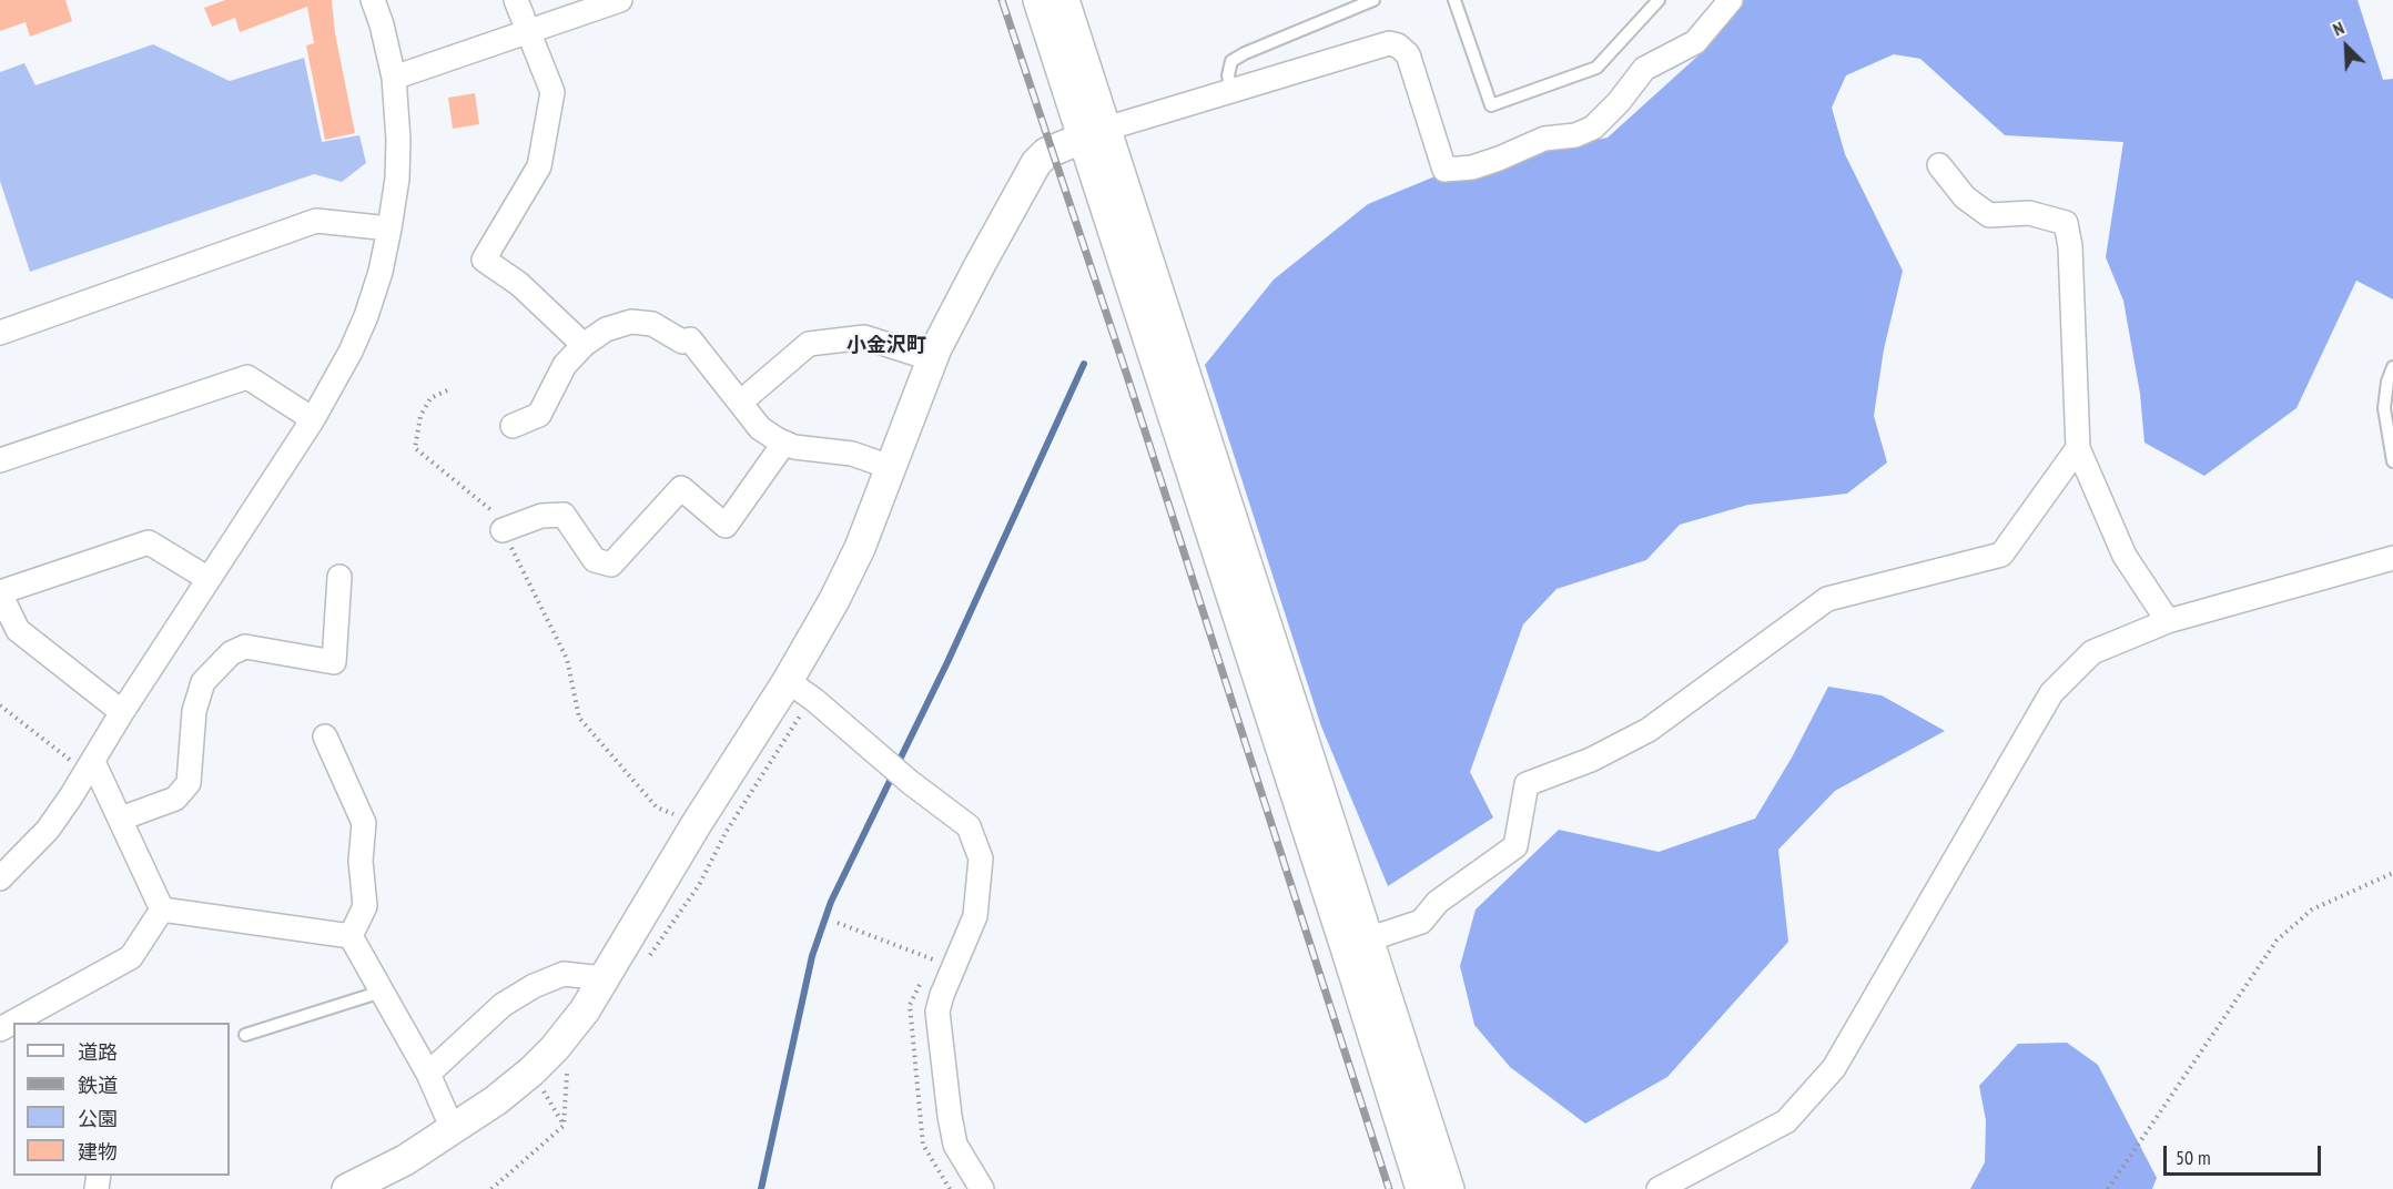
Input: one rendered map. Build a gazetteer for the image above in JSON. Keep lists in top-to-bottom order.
{
  "districts": ["小金沢町"],
  "legend": [
    "道路",
    "鉄道",
    "公園",
    "建物"
  ],
  "scale_bar": "50 m",
  "north": "top left"
}
